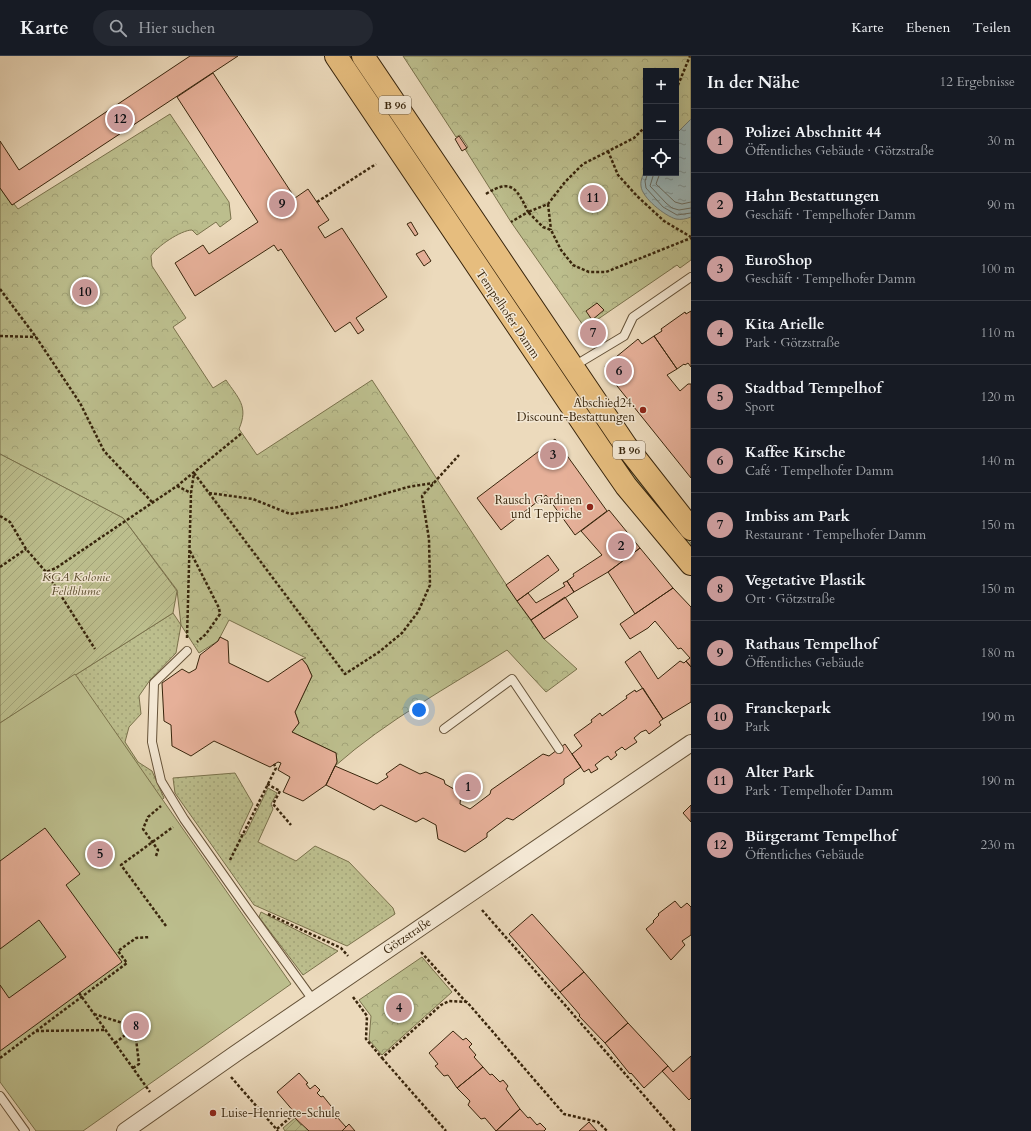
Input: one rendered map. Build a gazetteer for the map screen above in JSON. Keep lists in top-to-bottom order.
{
  "streets": {
    "main road": ["B 96", "Tempelhofer Damm"],
    "street": ["Götzstraße"]
  },
  "parks": ["KGA Kolonie Feldblume"],
  "places": ["Abschied24. Discount-Bestattungen", "Rausch Gardinen und Teppiche", "Luise-Henriette-Schule"],
  "page": {
    "header": "Karte",
    "search": "Hier suchen",
    "nav": ["Karte", "Ebenen", "Teilen"],
    "heading": ["In der Nähe", "12 Ergebnisse"],
    "map_buttons": ["+", "−"],
    "pins": [
      "12",
      "11",
      "9",
      "10",
      "7",
      "6",
      "3",
      "2",
      "1",
      "5",
      "4",
      "8"
    ],
    "list": [
      {
        "mark": "1",
        "name": "Polizei Abschnitt 44",
        "note": "Öffentliches Gebäude · Götzstraße",
        "value": "30 m"
      },
      {
        "mark": "2",
        "name": "Hahn Bestattungen",
        "note": "Geschäft · Tempelhofer Damm",
        "value": "90 m"
      },
      {
        "mark": "3",
        "name": "EuroShop",
        "note": "Geschäft · Tempelhofer Damm",
        "value": "100 m"
      },
      {
        "mark": "4",
        "name": "Kita Arielle",
        "note": "Park · Götzstraße",
        "value": "110 m"
      },
      {
        "mark": "5",
        "name": "Stadtbad Tempelhof",
        "note": "Sport",
        "value": "120 m"
      },
      {
        "mark": "6",
        "name": "Kaffee Kirsche",
        "note": "Café · Tempelhofer Damm",
        "value": "140 m"
      },
      {
        "mark": "7",
        "name": "Imbiss am Park",
        "note": "Restaurant · Tempelhofer Damm",
        "value": "150 m"
      },
      {
        "mark": "8",
        "name": "Vegetative Plastik",
        "note": "Ort · Götzstraße",
        "value": "150 m"
      },
      {
        "mark": "9",
        "name": "Rathaus Tempelhof",
        "note": "Öffentliches Gebäude",
        "value": "180 m"
      },
      {
        "mark": "10",
        "name": "Franckepark",
        "note": "Park",
        "value": "190 m"
      },
      {
        "mark": "11",
        "name": "Alter Park",
        "note": "Park · Tempelhofer Damm",
        "value": "190 m"
      },
      {
        "mark": "12",
        "name": "Bürgeramt Tempelhof",
        "note": "Öffentliches Gebäude",
        "value": "230 m"
      }
    ]
  }
}
